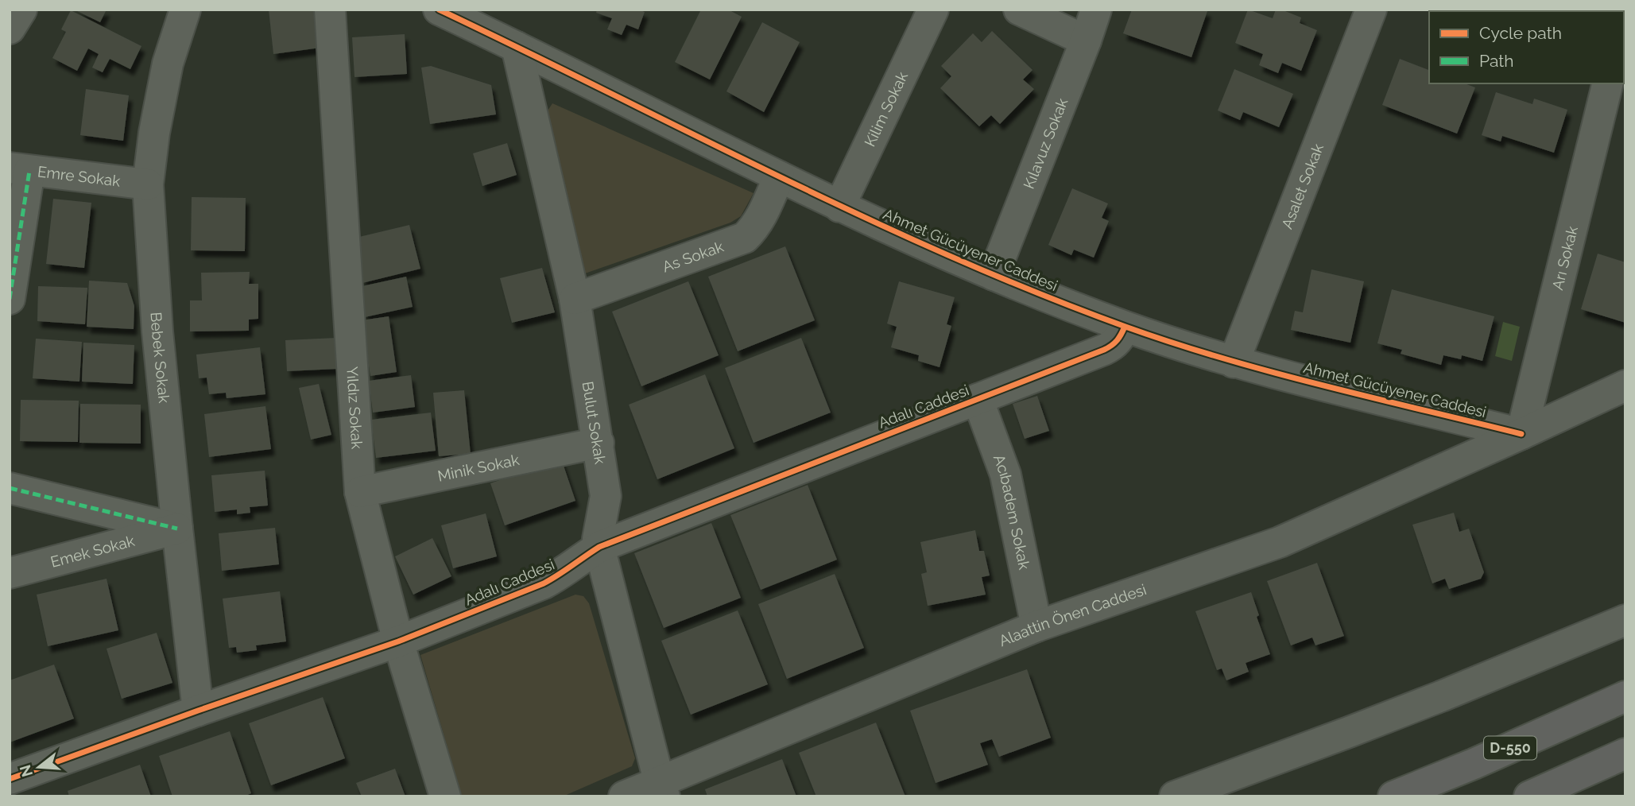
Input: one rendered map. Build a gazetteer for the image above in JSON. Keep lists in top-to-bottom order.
{
  "streets": {
    "highway": ["D-550"],
    "street": [
      "Kilim Sokak",
      "Kılavuz Sokak",
      "Emre Sokak",
      "Asalet Sokak",
      "Ahmet Gücüyener Caddesi",
      "As Sokak",
      "Arı Sokak",
      "Bebek Sokak",
      "Adalı Caddesi",
      "Yıldız Sokak",
      "Bulut Sokak",
      "Minik Sokak",
      "Acıbadem Sokak",
      "Emek Sokak",
      "Alaattin Önen Caddesi"
    ]
  },
  "crossings": [
    ["Kilim Sokak", "Ahmet Gücüyener Caddesi"],
    ["Kılavuz Sokak", "Ahmet Gücüyener Caddesi"],
    ["Emre Sokak", "Bebek Sokak"],
    ["Asalet Sokak", "Ahmet Gücüyener Caddesi"],
    ["Ahmet Gücüyener Caddesi", "As Sokak"],
    ["Ahmet Gücüyener Caddesi", "Arı Sokak"],
    ["Ahmet Gücüyener Caddesi", "Adalı Caddesi"],
    ["Ahmet Gücüyener Caddesi", "Bulut Sokak"],
    ["Ahmet Gücüyener Caddesi", "Alaattin Önen Caddesi"],
    ["As Sokak", "Bulut Sokak"],
    ["Arı Sokak", "Alaattin Önen Caddesi"],
    ["Bebek Sokak", "Adalı Caddesi"],
    ["Bebek Sokak", "Emek Sokak"],
    ["Adalı Caddesi", "Yıldız Sokak"],
    ["Adalı Caddesi", "Bulut Sokak"],
    ["Adalı Caddesi", "Acıbadem Sokak"],
    ["Yıldız Sokak", "Minik Sokak"],
    ["Bulut Sokak", "Minik Sokak"],
    ["Bulut Sokak", "Alaattin Önen Caddesi"],
    ["Acıbadem Sokak", "Alaattin Önen Caddesi"]
  ],
  "legend": ["Cycle path", "Path"],
  "north": "left"
}
